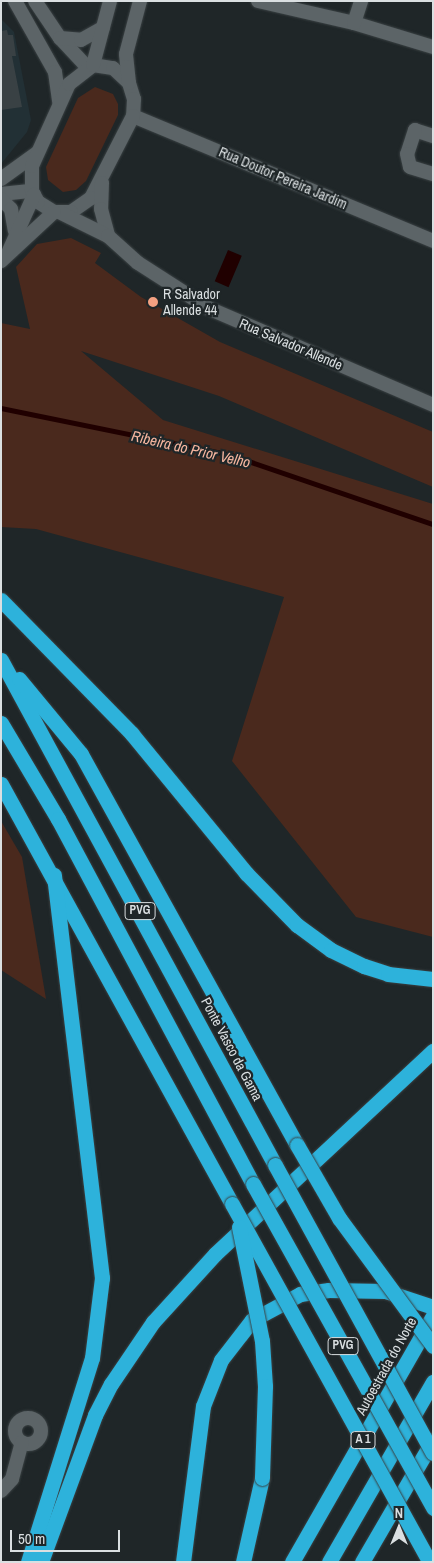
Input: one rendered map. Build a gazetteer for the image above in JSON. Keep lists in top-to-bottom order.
{
  "streets": {
    "highway": [
      "PVG",
      "Ponte Vasco da Gama",
      "Autoestrada do Norte",
      "A 1"
    ],
    "street": ["Rua Doutor Pereira Jardim", "Rua Salvador Allende"]
  },
  "water": ["Ribeira do Prior Velho"],
  "places": ["R Salvador Allende 44"],
  "scale_bar": "50 m",
  "north": "top"
}
